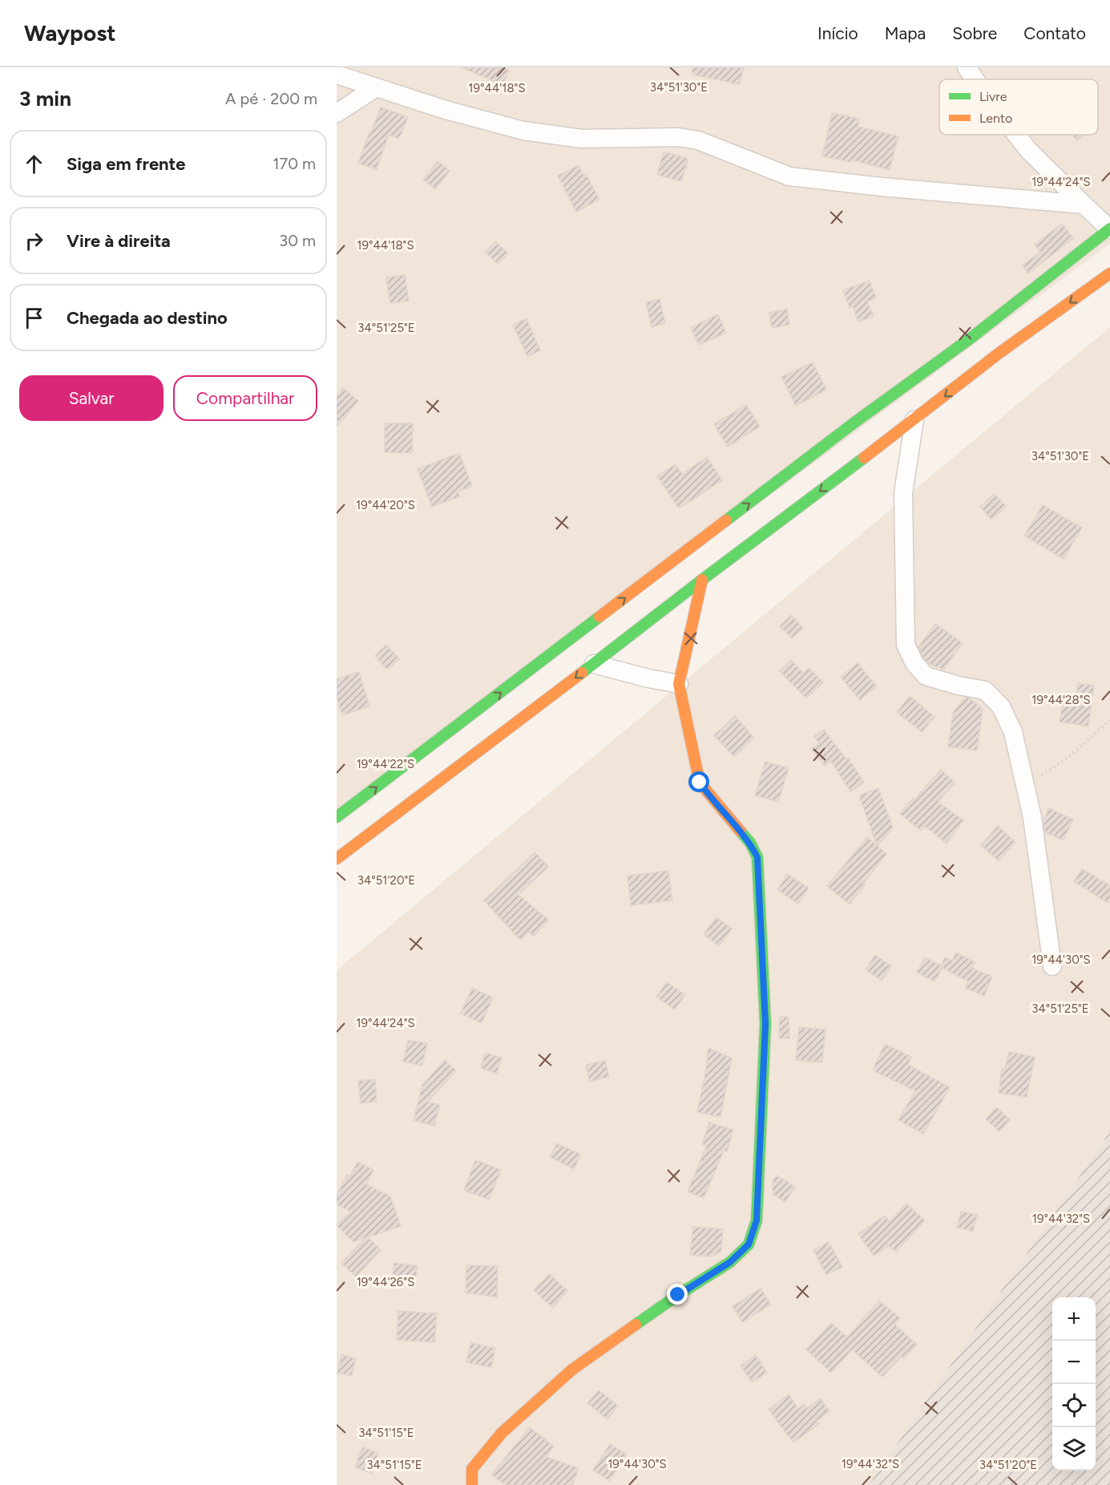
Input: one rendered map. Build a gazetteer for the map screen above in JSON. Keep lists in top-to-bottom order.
{
  "legend": ["Livre", "Lento"],
  "page": {
    "header": "Waypost",
    "nav": [
      "Início",
      "Mapa",
      "Sobre",
      "Contato"
    ],
    "heading": ["3 min", "A pé · 200 m"],
    "list": [
      ["Siga em frente", "170 m"],
      ["Vire à direita", "30 m"],
      "Chegada ao destino"
    ],
    "buttons": ["Salvar", "Compartilhar"],
    "map_buttons": ["+", "−"]
  },
  "coordinates": [
    "34°51'30\"E",
    "19°44'18\"S",
    "19°44'24\"S",
    "34°51'25\"E",
    "19°44'20\"S",
    "19°44'28\"S",
    "19°44'22\"S",
    "34°51'20\"E",
    "19°44'30\"S",
    "19°44'32\"S",
    "19°44'26\"S",
    "34°51'15\"E"
  ]
}
